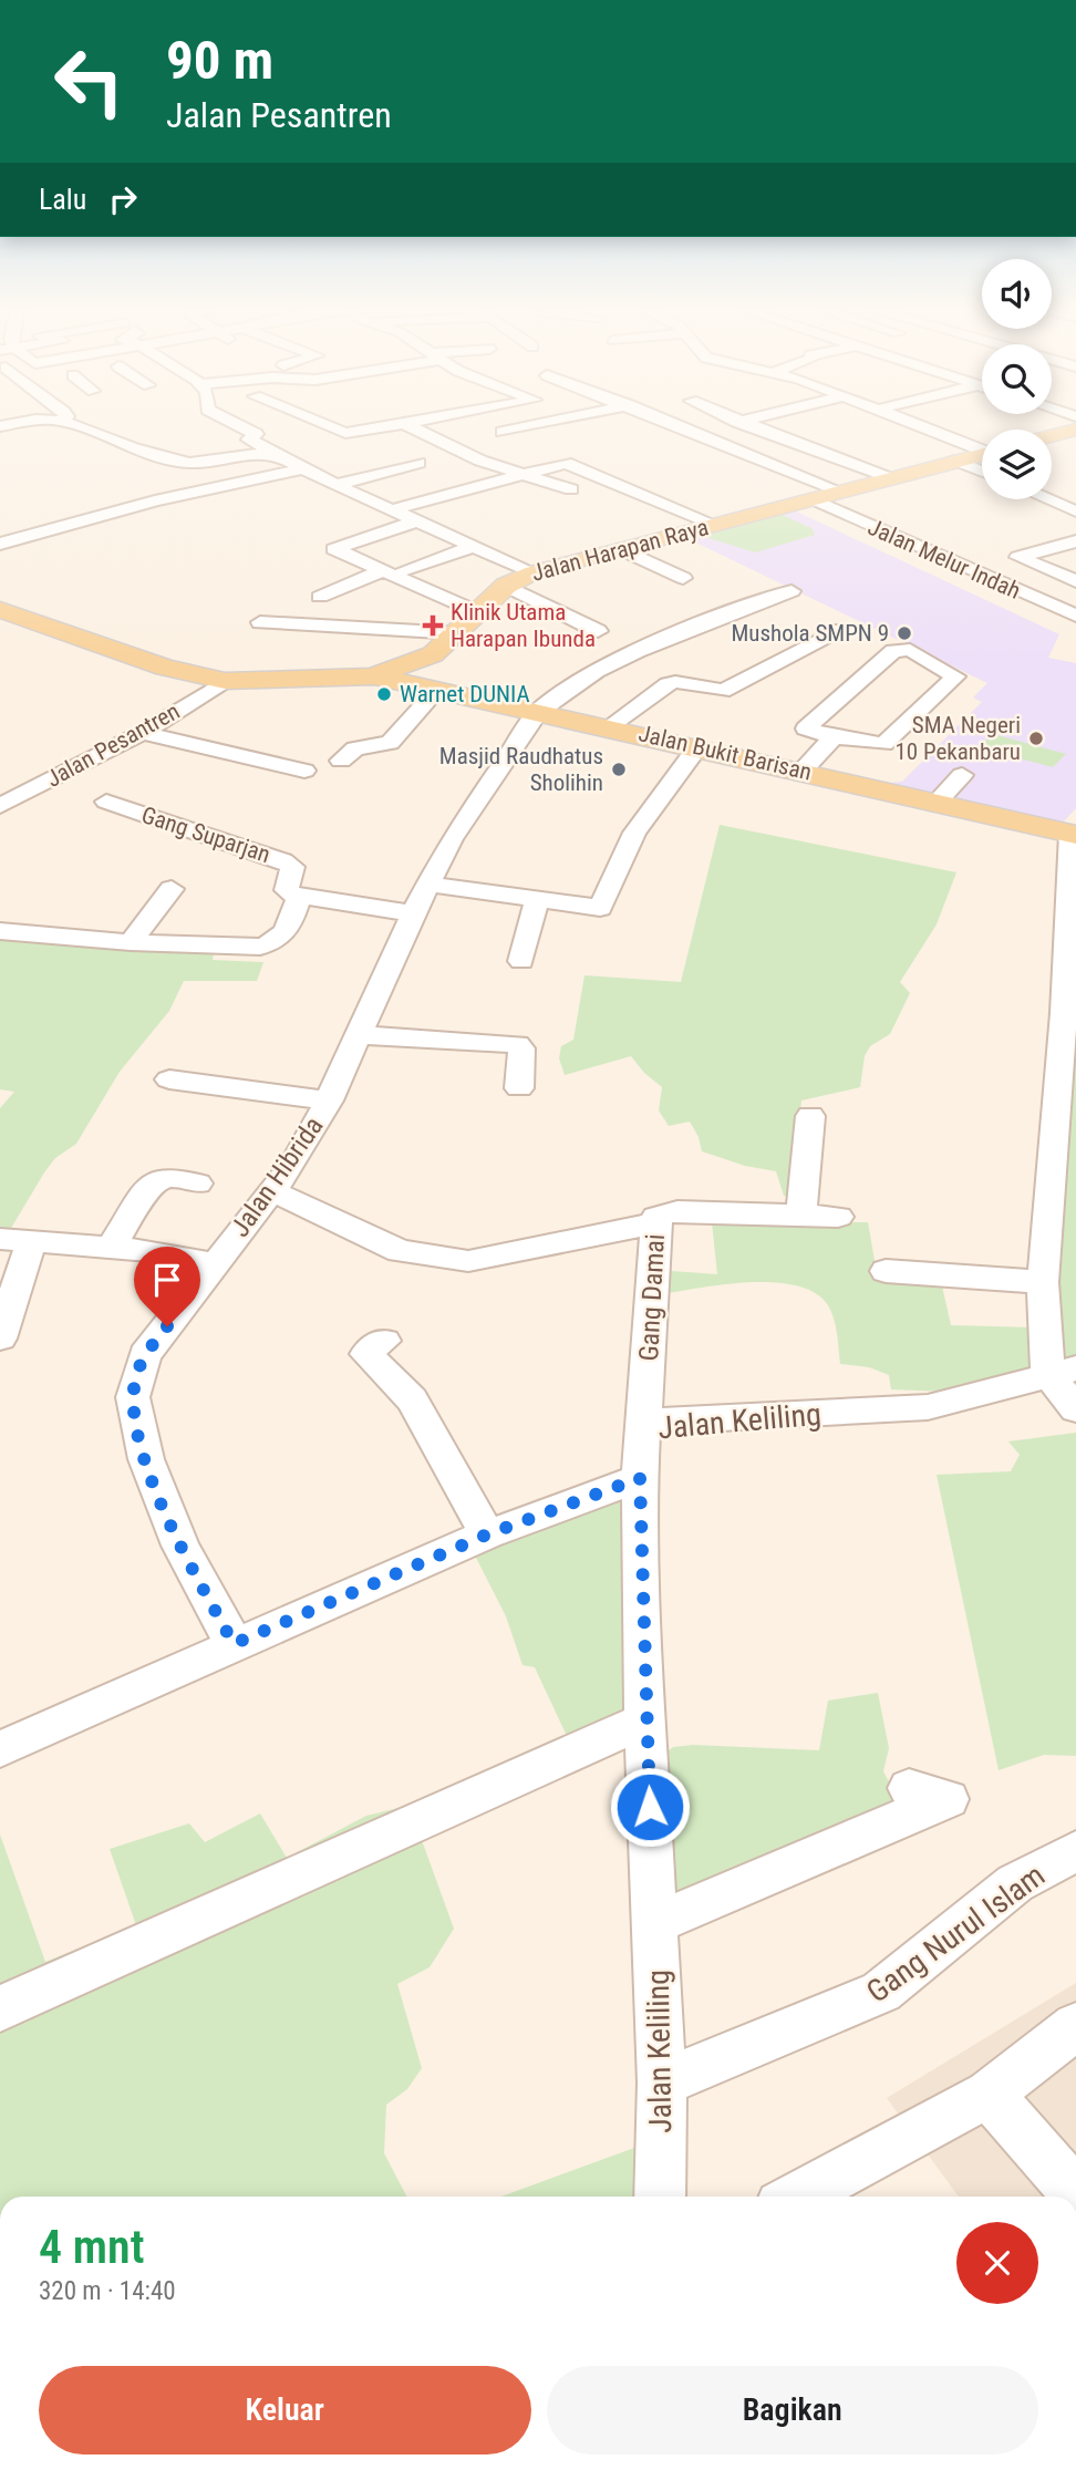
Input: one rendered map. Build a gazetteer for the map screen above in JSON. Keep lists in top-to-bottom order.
{
  "streets": {
    "main road": ["Jalan Harapan Raya", "Jalan Bukit Barisan"],
    "street": [
      "Jalan Melur Indah",
      "Jalan Pesantren",
      "Gang Suparjan",
      "Jalan Hibrida",
      "Gang Damai",
      "Jalan Keliling",
      "Gang Nurul Islam"
    ]
  },
  "crossings": [
    ["Jalan Harapan Raya", "Jalan Melur Indah"],
    ["Jalan Harapan Raya", "Jalan Pesantren"],
    ["Jalan Harapan Raya", "Jalan Bukit Barisan"],
    ["Jalan Bukit Barisan", "Jalan Hibrida"],
    ["Gang Damai", "Jalan Keliling"],
    ["Jalan Keliling", "Gang Nurul Islam"]
  ],
  "places": {
    "health": ["Klinik Utama Harapan Ibunda"],
    "other": [
      "Mushola SMPN 9",
      "Warnet DUNIA",
      "SMA Negeri 10 Pekanbaru",
      "Masjid Raudhatus Sholihin"
    ]
  },
  "page": {
    "turn": ["90 m", "Jalan Pesantren"],
    "then": "Lalu",
    "heading": ["4 mnt", "320 m · 14:40"],
    "buttons": ["Keluar", "Bagikan"]
  }
}
